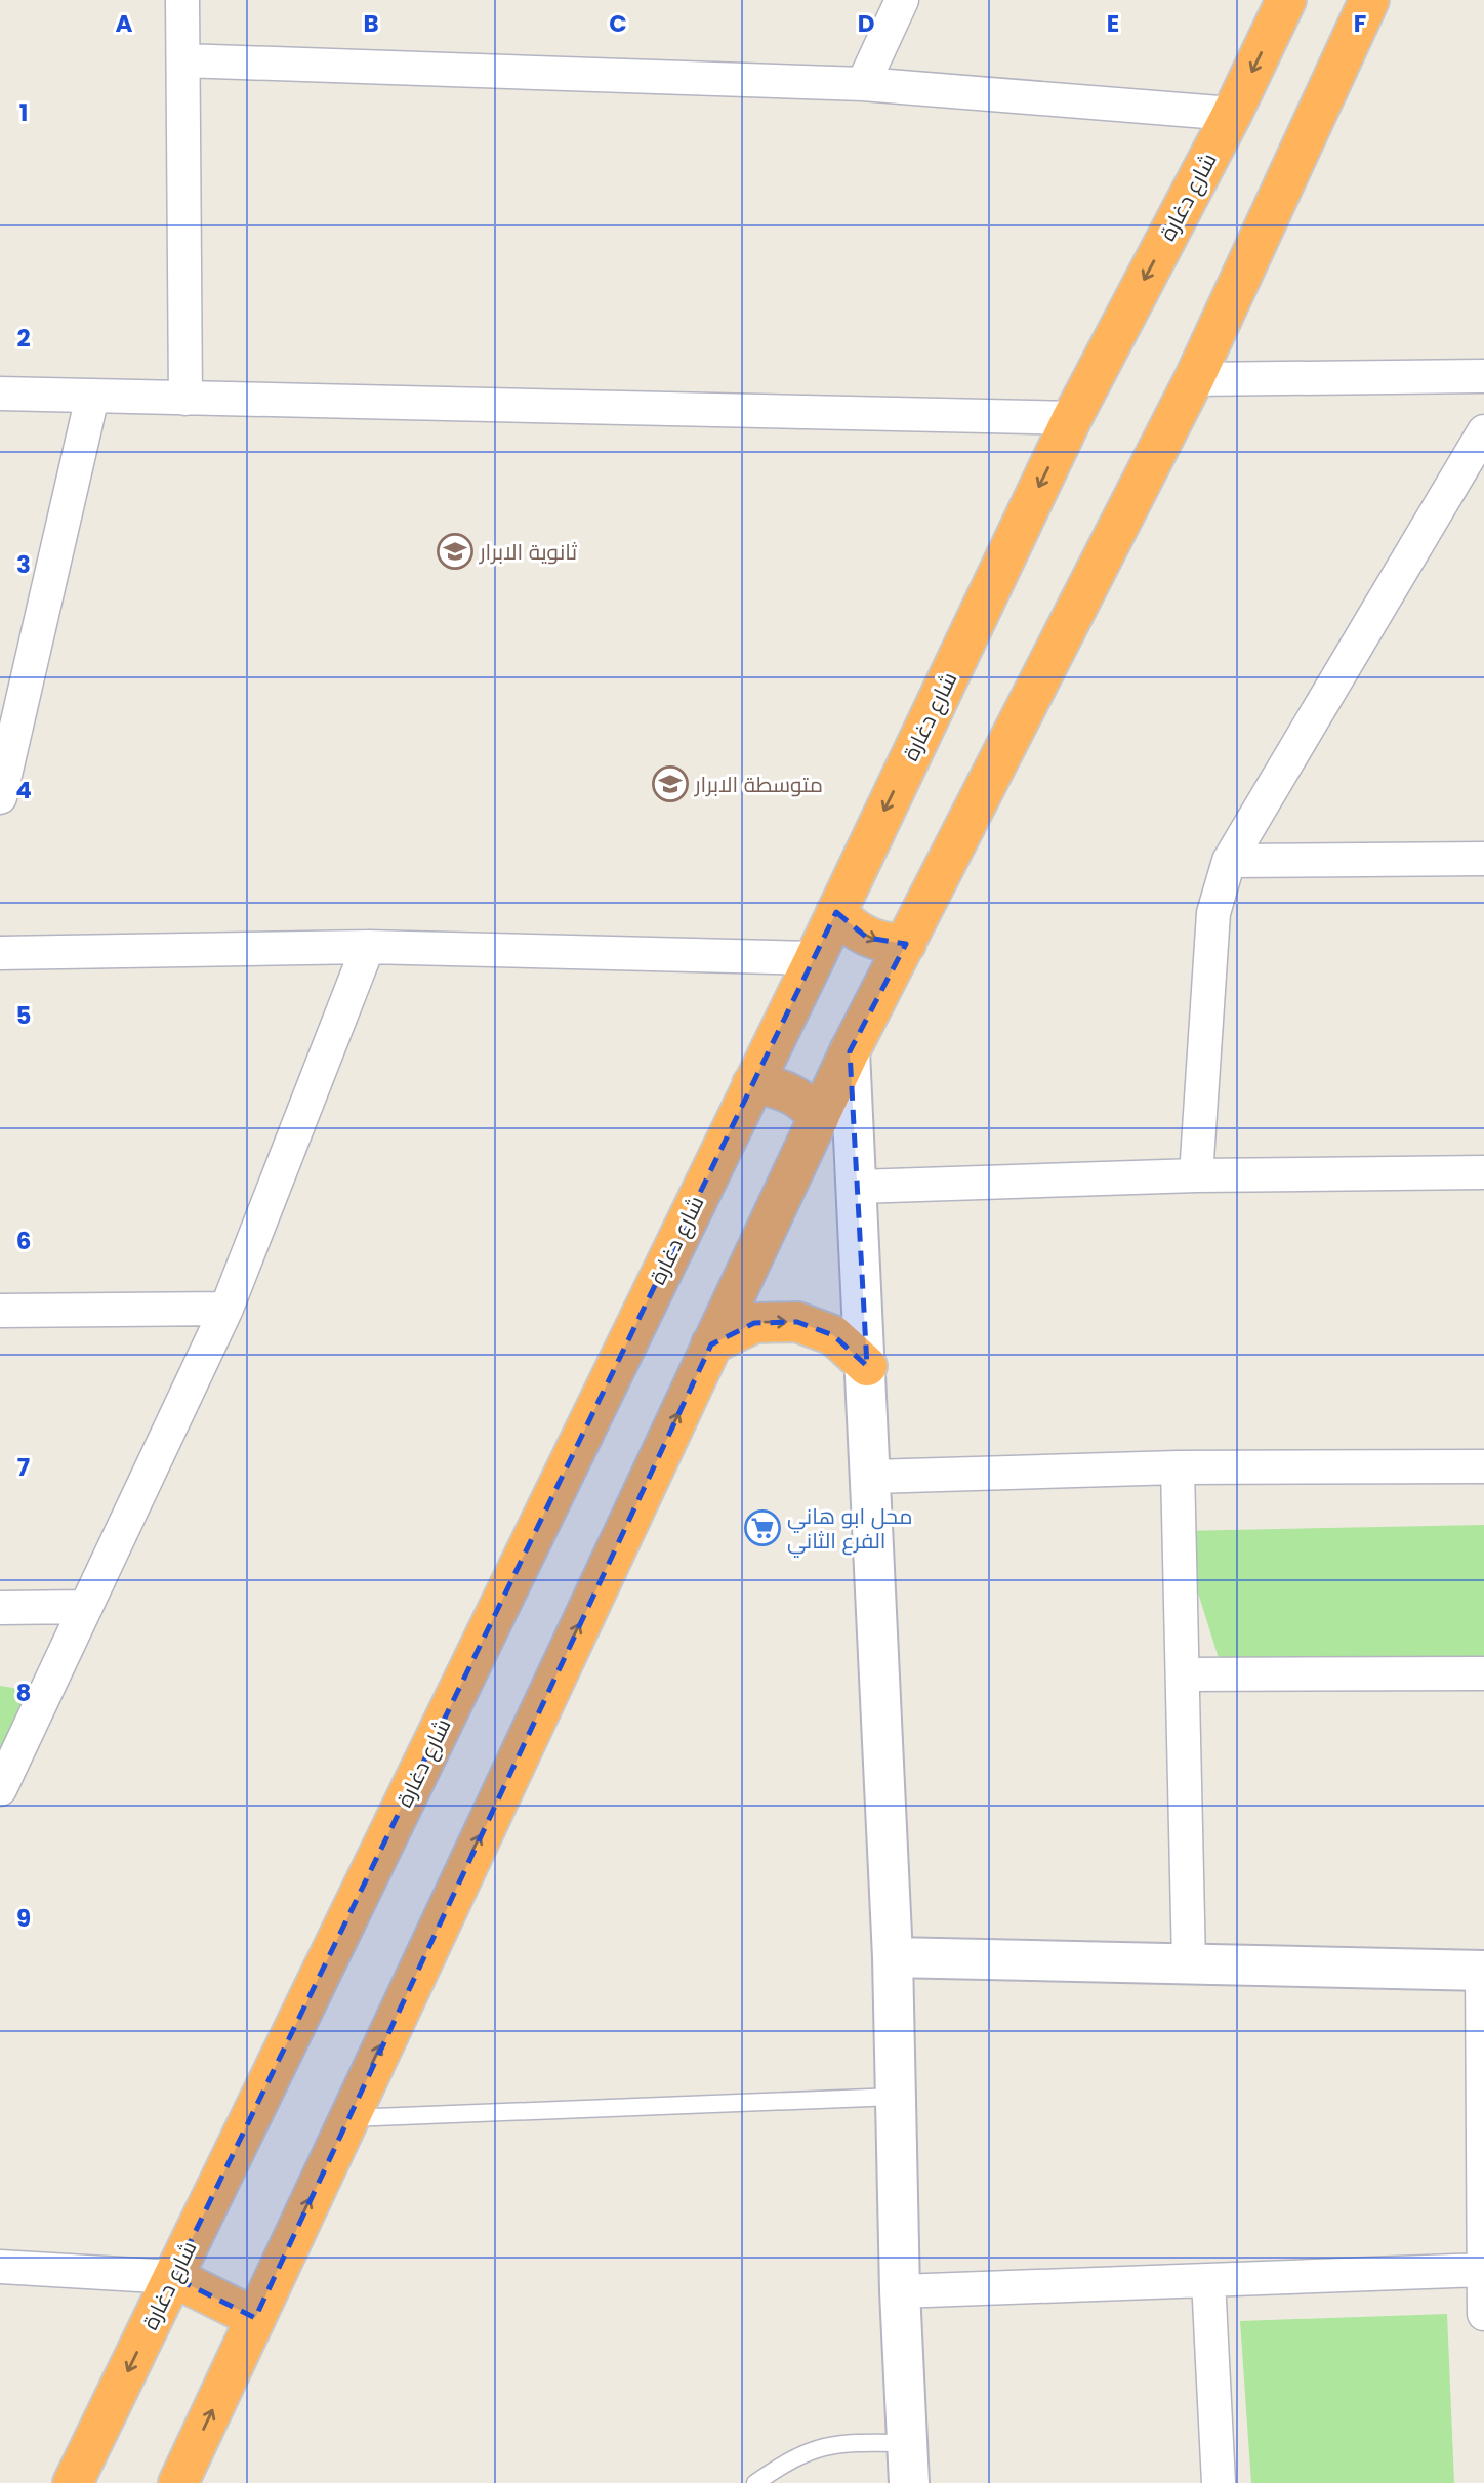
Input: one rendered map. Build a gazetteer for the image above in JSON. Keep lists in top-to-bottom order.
{
  "streets": {
    "highway": ["شارع دغارة"]
  },
  "places": {
    "school or university": ["ثانوية الابرار", "متوسطة الابرار"],
    "supermarket": ["محل ابو هاني الفرع الثاني"]
  },
  "grid": {
    "columns": [
      "A",
      "B",
      "C",
      "D",
      "E",
      "F"
    ],
    "rows": [
      "1",
      "2",
      "3",
      "4",
      "5",
      "6",
      "7",
      "8",
      "9"
    ]
  }
}
